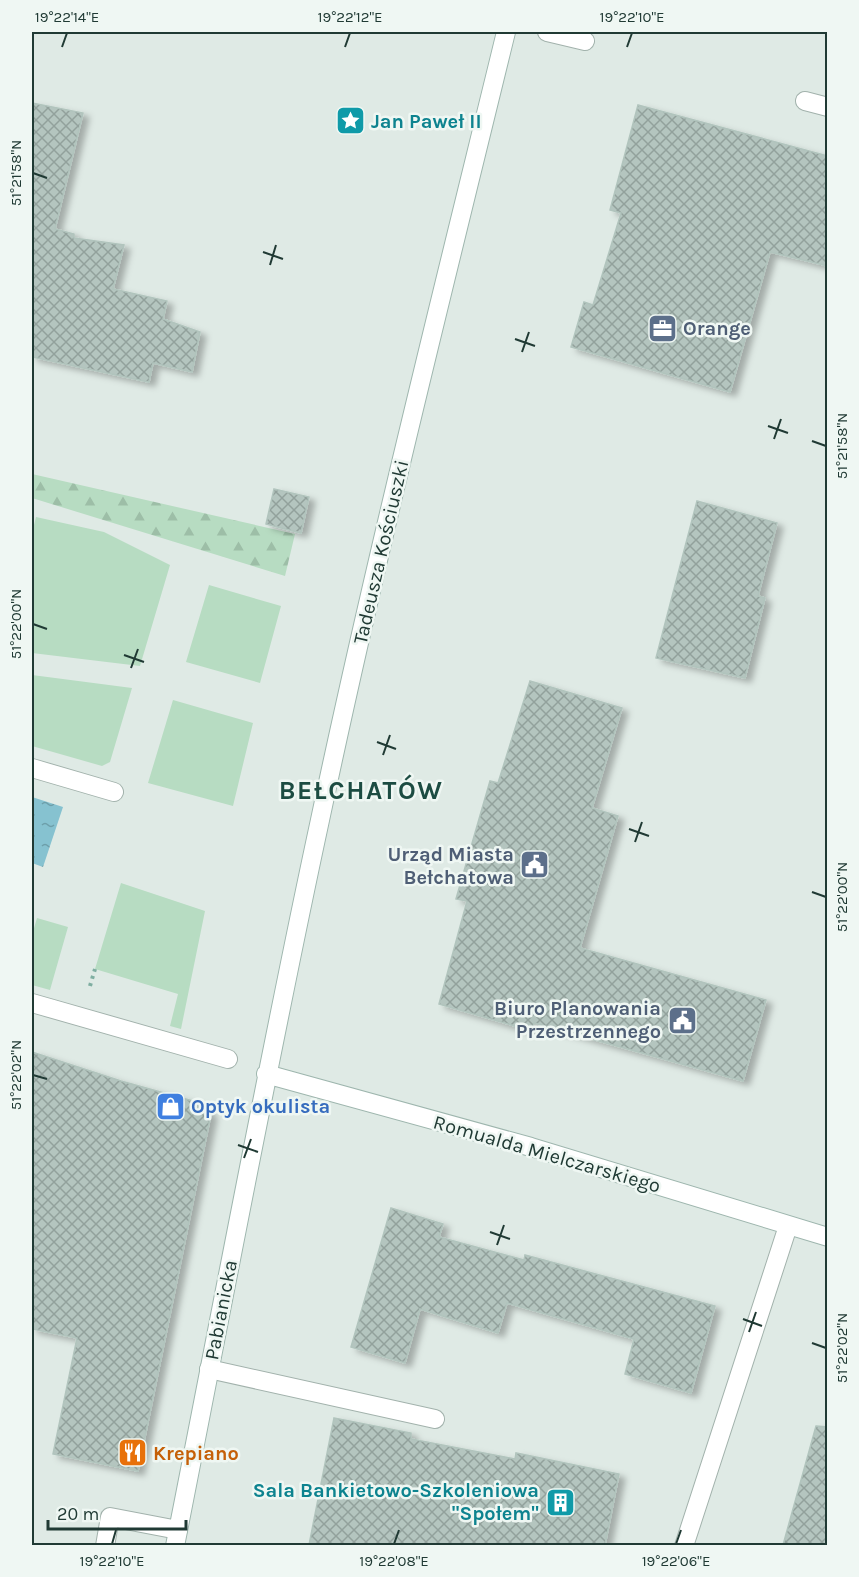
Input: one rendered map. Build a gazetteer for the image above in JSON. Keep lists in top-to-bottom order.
{
  "streets": {
    "street": ["Tadeusza Kościuszki", "Romualda Mielczarskiego", "Pabianicka"]
  },
  "crossings": [
    ["Tadeusza Kościuszki", "Romualda Mielczarskiego"],
    ["Tadeusza Kościuszki", "Pabianicka"],
    ["Romualda Mielczarskiego", "Pabianicka"]
  ],
  "districts": ["BEŁCHATÓW"],
  "places": {
    "place": ["Jan Paweł II"],
    "office": ["Orange"],
    "public building": ["Urząd Miasta Bełchatowa", "Biuro Planowania Przestrzennego"],
    "shop": ["Optyk okulista"],
    "restaurant": ["Krepiano"],
    "building": ["Sala Bankietowo-Szkoleniowa \"Społem\""]
  },
  "scale_bar": "20 m",
  "coordinates": [
    "19°22'14\"E",
    "19°22'12\"E",
    "19°22'10\"E",
    "51°21'58\"N",
    "51°22'00\"N",
    "51°22'02\"N",
    "19°22'08\"E",
    "19°22'06\"E"
  ]
}
